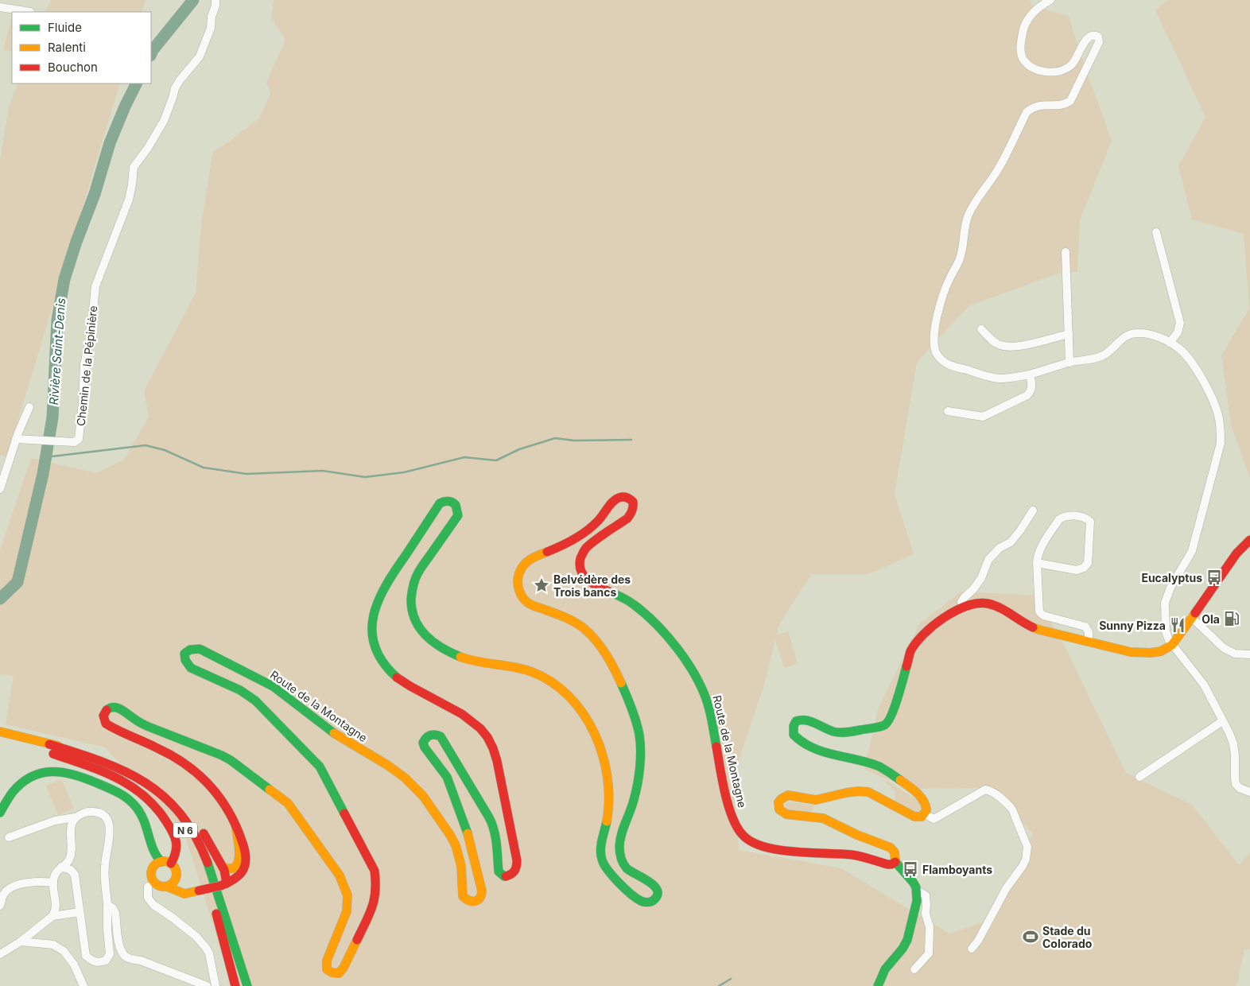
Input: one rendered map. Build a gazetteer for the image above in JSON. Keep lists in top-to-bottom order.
{
  "streets": {
    "main road": ["Route de la Montagne", "N 6"],
    "street": ["Chemin de la Pépinière"]
  },
  "water": ["Rivière Saint-Denis"],
  "places": {
    "bus stop": ["Eucalyptus", "Flamboyants"],
    "place": ["Belvédère des Trois bancs"],
    "fuel station": ["Ola"],
    "restaurant": ["Sunny Pizza"],
    "sports": ["Stade du Colorado"]
  },
  "legend": ["Fluide", "Ralenti", "Bouchon"]
}
